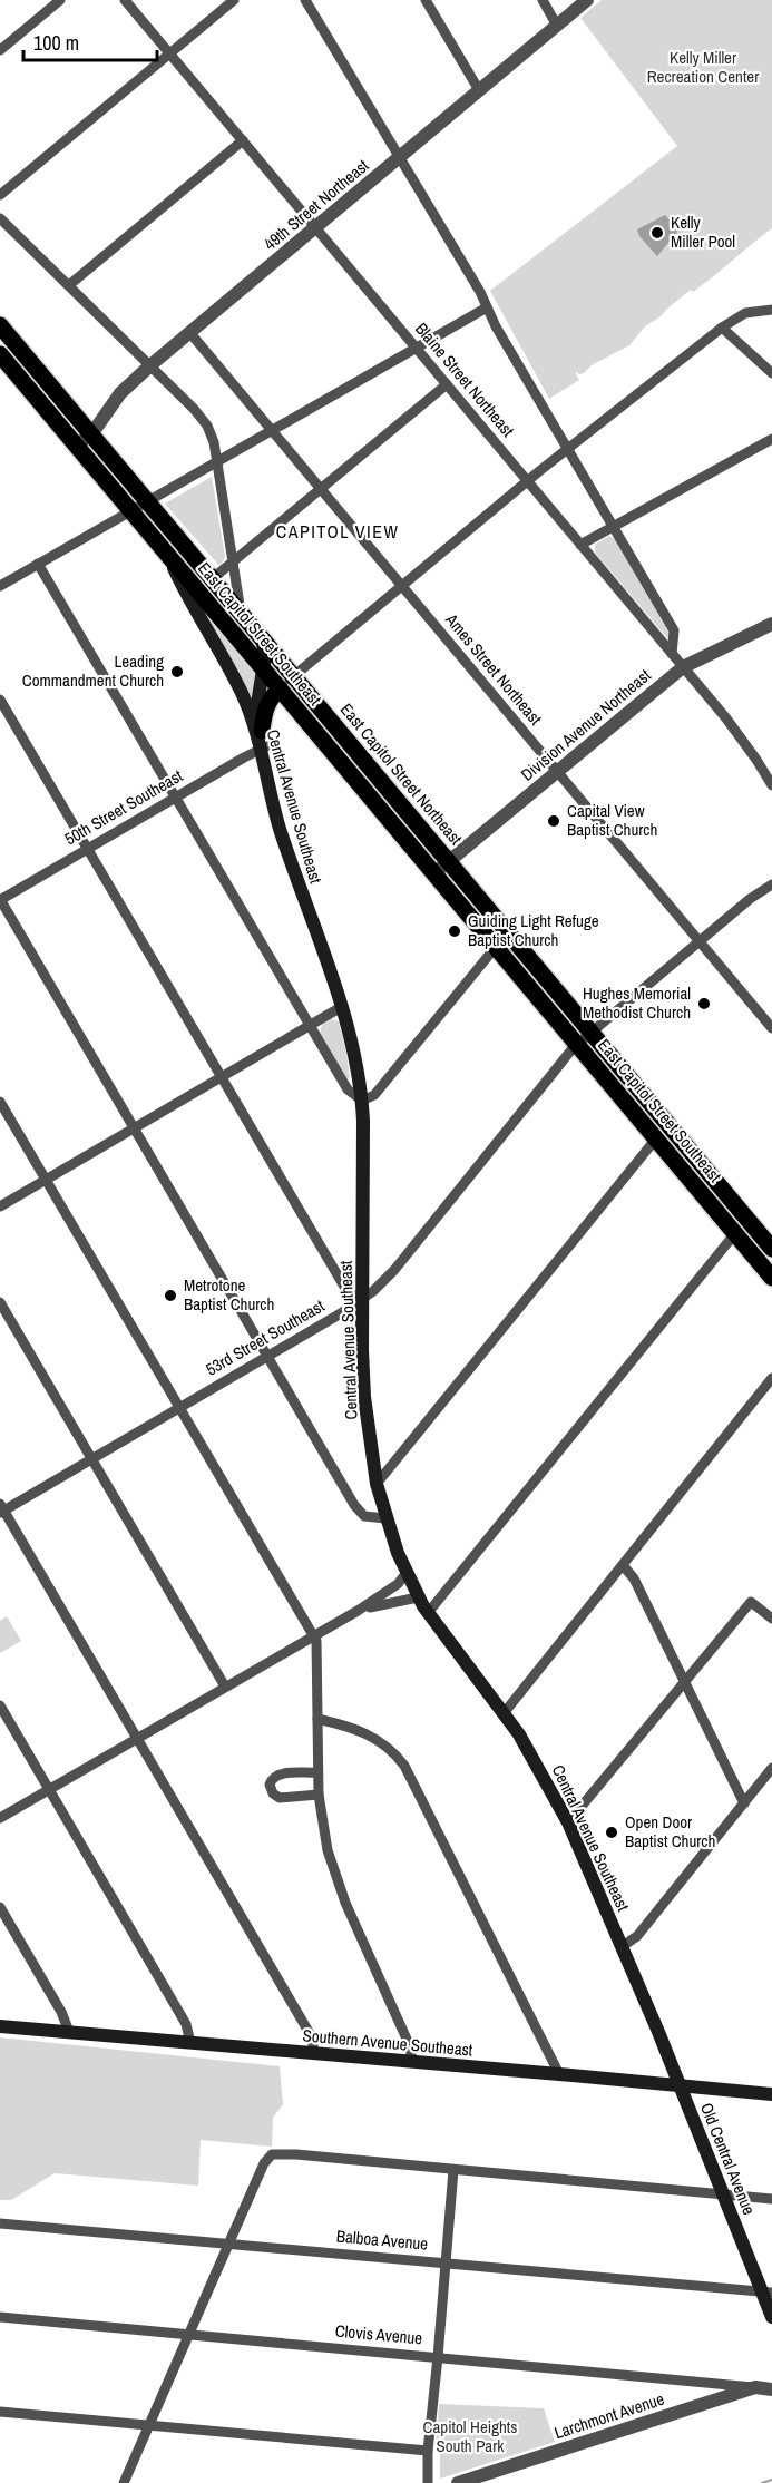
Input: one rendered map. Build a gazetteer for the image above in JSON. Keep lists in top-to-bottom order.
{
  "streets": {
    "main road": [
      "East Capitol Street Southeast",
      "East Capitol Street Northeast",
      "Central Avenue Southeast",
      "Southern Avenue Southeast",
      "Old Central Avenue"
    ],
    "street": [
      "49th Street Northeast",
      "Blaine Street Northeast",
      "Ames Street Northeast",
      "Division Avenue Northeast",
      "50th Street Southeast",
      "53rd Street Southeast",
      "Balboa Avenue",
      "Clovis Avenue",
      "Larchmont Avenue"
    ]
  },
  "crossings": [
    ["49th Street Northeast", "Blaine Street Northeast"],
    ["49th Street Northeast", "East Capitol Street Southeast"],
    ["49th Street Northeast", "Ames Street Northeast"],
    ["49th Street Northeast", "East Capitol Street Northeast"],
    ["Blaine Street Northeast", "Division Avenue Northeast"],
    ["East Capitol Street Southeast", "Division Avenue Northeast"],
    ["East Capitol Street Southeast", "East Capitol Street Northeast"],
    ["East Capitol Street Southeast", "Central Avenue Southeast"],
    ["East Capitol Street Southeast", "53rd Street Southeast"],
    ["Ames Street Northeast", "Division Avenue Northeast"],
    ["Ames Street Northeast", "53rd Street Southeast"],
    ["Division Avenue Northeast", "East Capitol Street Northeast"],
    ["East Capitol Street Northeast", "53rd Street Southeast"],
    ["Central Avenue Southeast", "50th Street Southeast"],
    ["Central Avenue Southeast", "53rd Street Southeast"],
    ["Central Avenue Southeast", "Southern Avenue Southeast"],
    ["Central Avenue Southeast", "Old Central Avenue"],
    ["Southern Avenue Southeast", "Old Central Avenue"],
    ["Old Central Avenue", "Balboa Avenue"],
    ["Clovis Avenue", "Larchmont Avenue"]
  ],
  "districts": ["CAPITOL VIEW"],
  "parks": ["Kelly Miller Recreation Center", "Capitol Heights South Park"],
  "places": [
    "Kelly Miller Pool",
    "Leading Commandment Church",
    "Capital View Baptist Church",
    "Guiding Light Refuge Baptist Church",
    "Hughes Memorial Methodist Church",
    "Metrotone Baptist Church",
    "Open Door Baptist Church"
  ],
  "scale_bar": "100 m"
}
